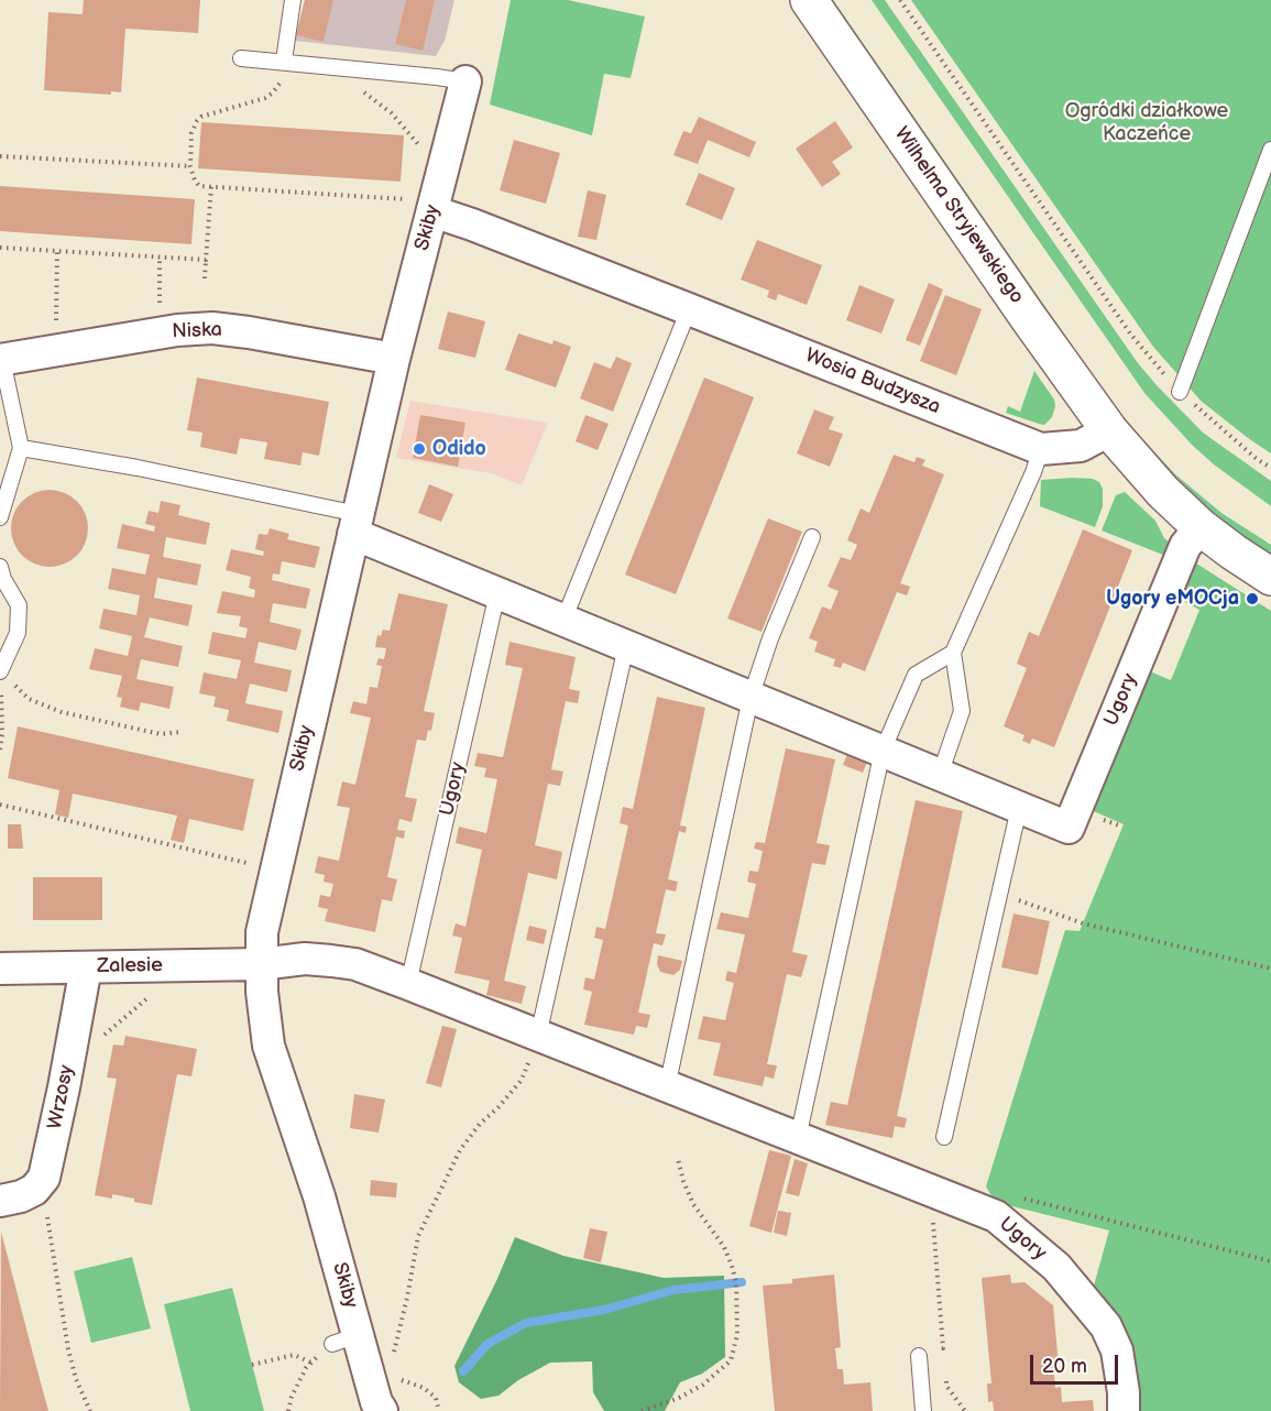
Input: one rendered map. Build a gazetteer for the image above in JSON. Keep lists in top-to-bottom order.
{
  "streets": {
    "street": [
      "Wilhelma Stryjewskiego",
      "Skiby",
      "Niska",
      "Wosia Budzysza",
      "Ugory",
      "Zalesie",
      "Wrzosy"
    ]
  },
  "crossings": [
    ["Wilhelma Stryjewskiego", "Wosia Budzysza"],
    ["Skiby", "Niska"],
    ["Skiby", "Wosia Budzysza"],
    ["Skiby", "Ugory"],
    ["Skiby", "Zalesie"],
    ["Ugory", "Zalesie"],
    ["Zalesie", "Wrzosy"]
  ],
  "parks": ["Ogródki działkowe Kaczeńce"],
  "places": ["Odido", "Ugory eMOCja"],
  "scale_bar": "20 m"
}
